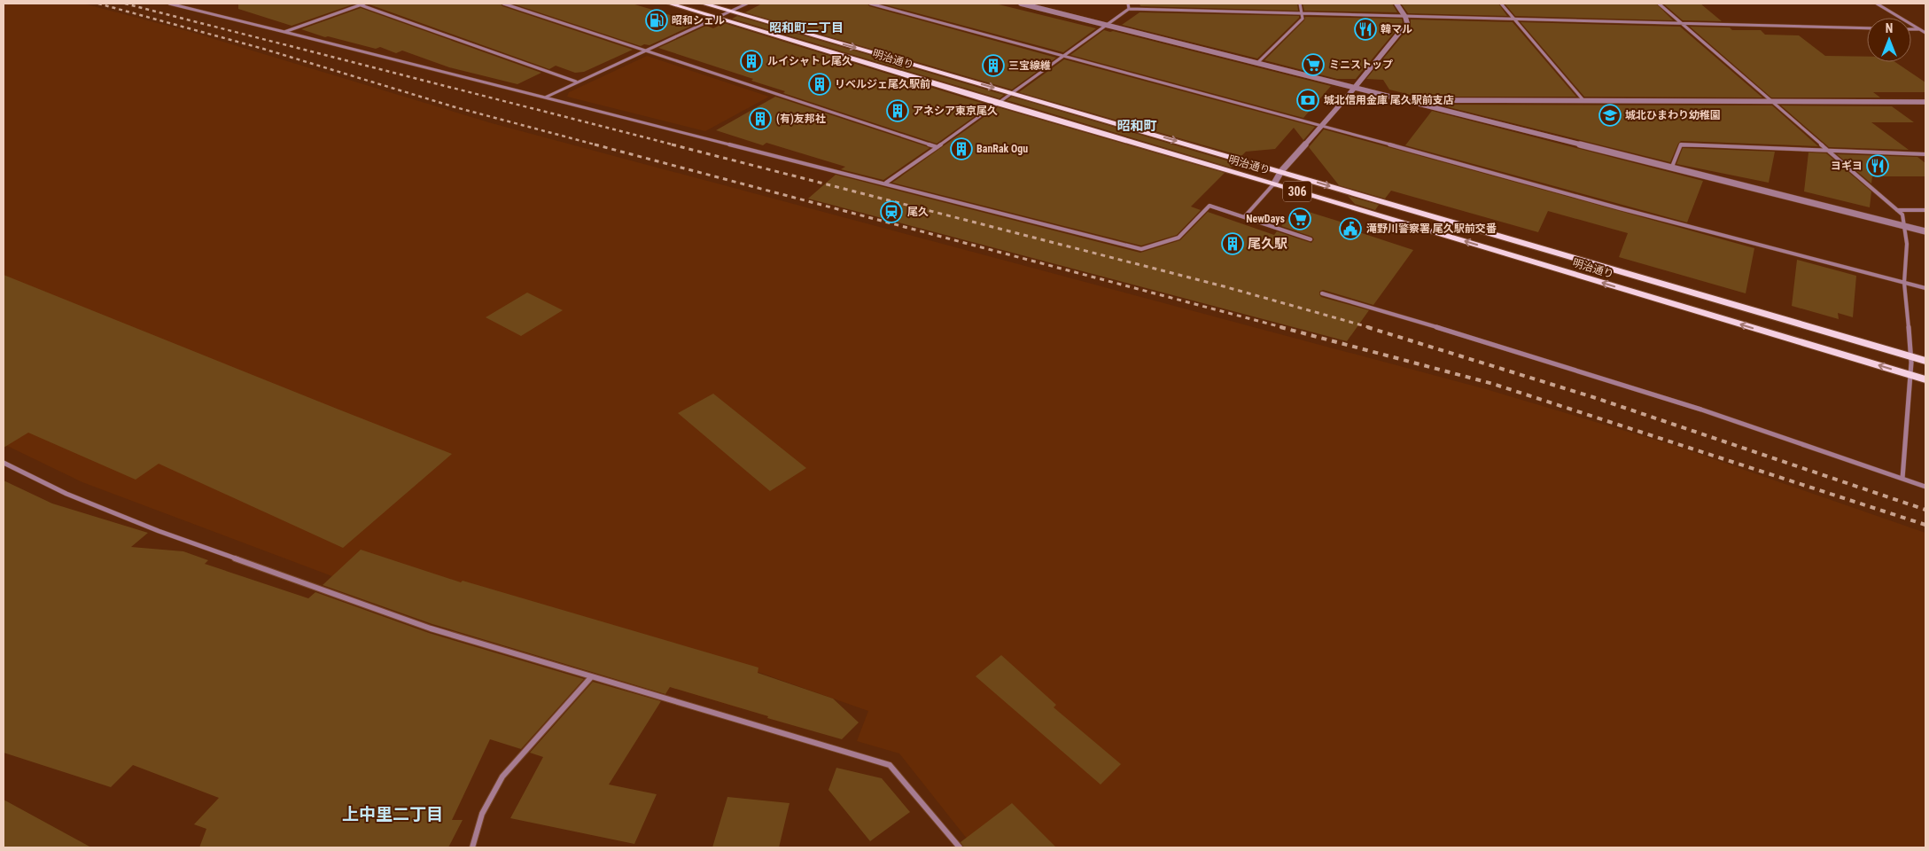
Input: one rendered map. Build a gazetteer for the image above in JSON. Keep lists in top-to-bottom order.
{
  "streets": {
    "main road": ["明治通り", "306"]
  },
  "districts": ["昭和町二丁目", "昭和町", "上中里二丁目"],
  "places": {
    "fuel station": ["昭和シェル"],
    "restaurant": ["韓マル", "ヨギヨ"],
    "building": [
      "ルイシャトレ尾久",
      "三宝線維",
      "リベルジェ尾久駅前",
      "アネシア東京尾久",
      "(有)友邦社",
      "BanRak Ogu",
      "尾久駅"
    ],
    "supermarket": ["ミニストップ", "NewDays"],
    "bank": ["城北信用金庫 尾久駅前支店"],
    "school or university": ["城北ひまわり幼稚園"],
    "station": ["尾久"],
    "public building": ["滝野川警察署 尾久駅前交番"]
  },
  "north": "top"
}
